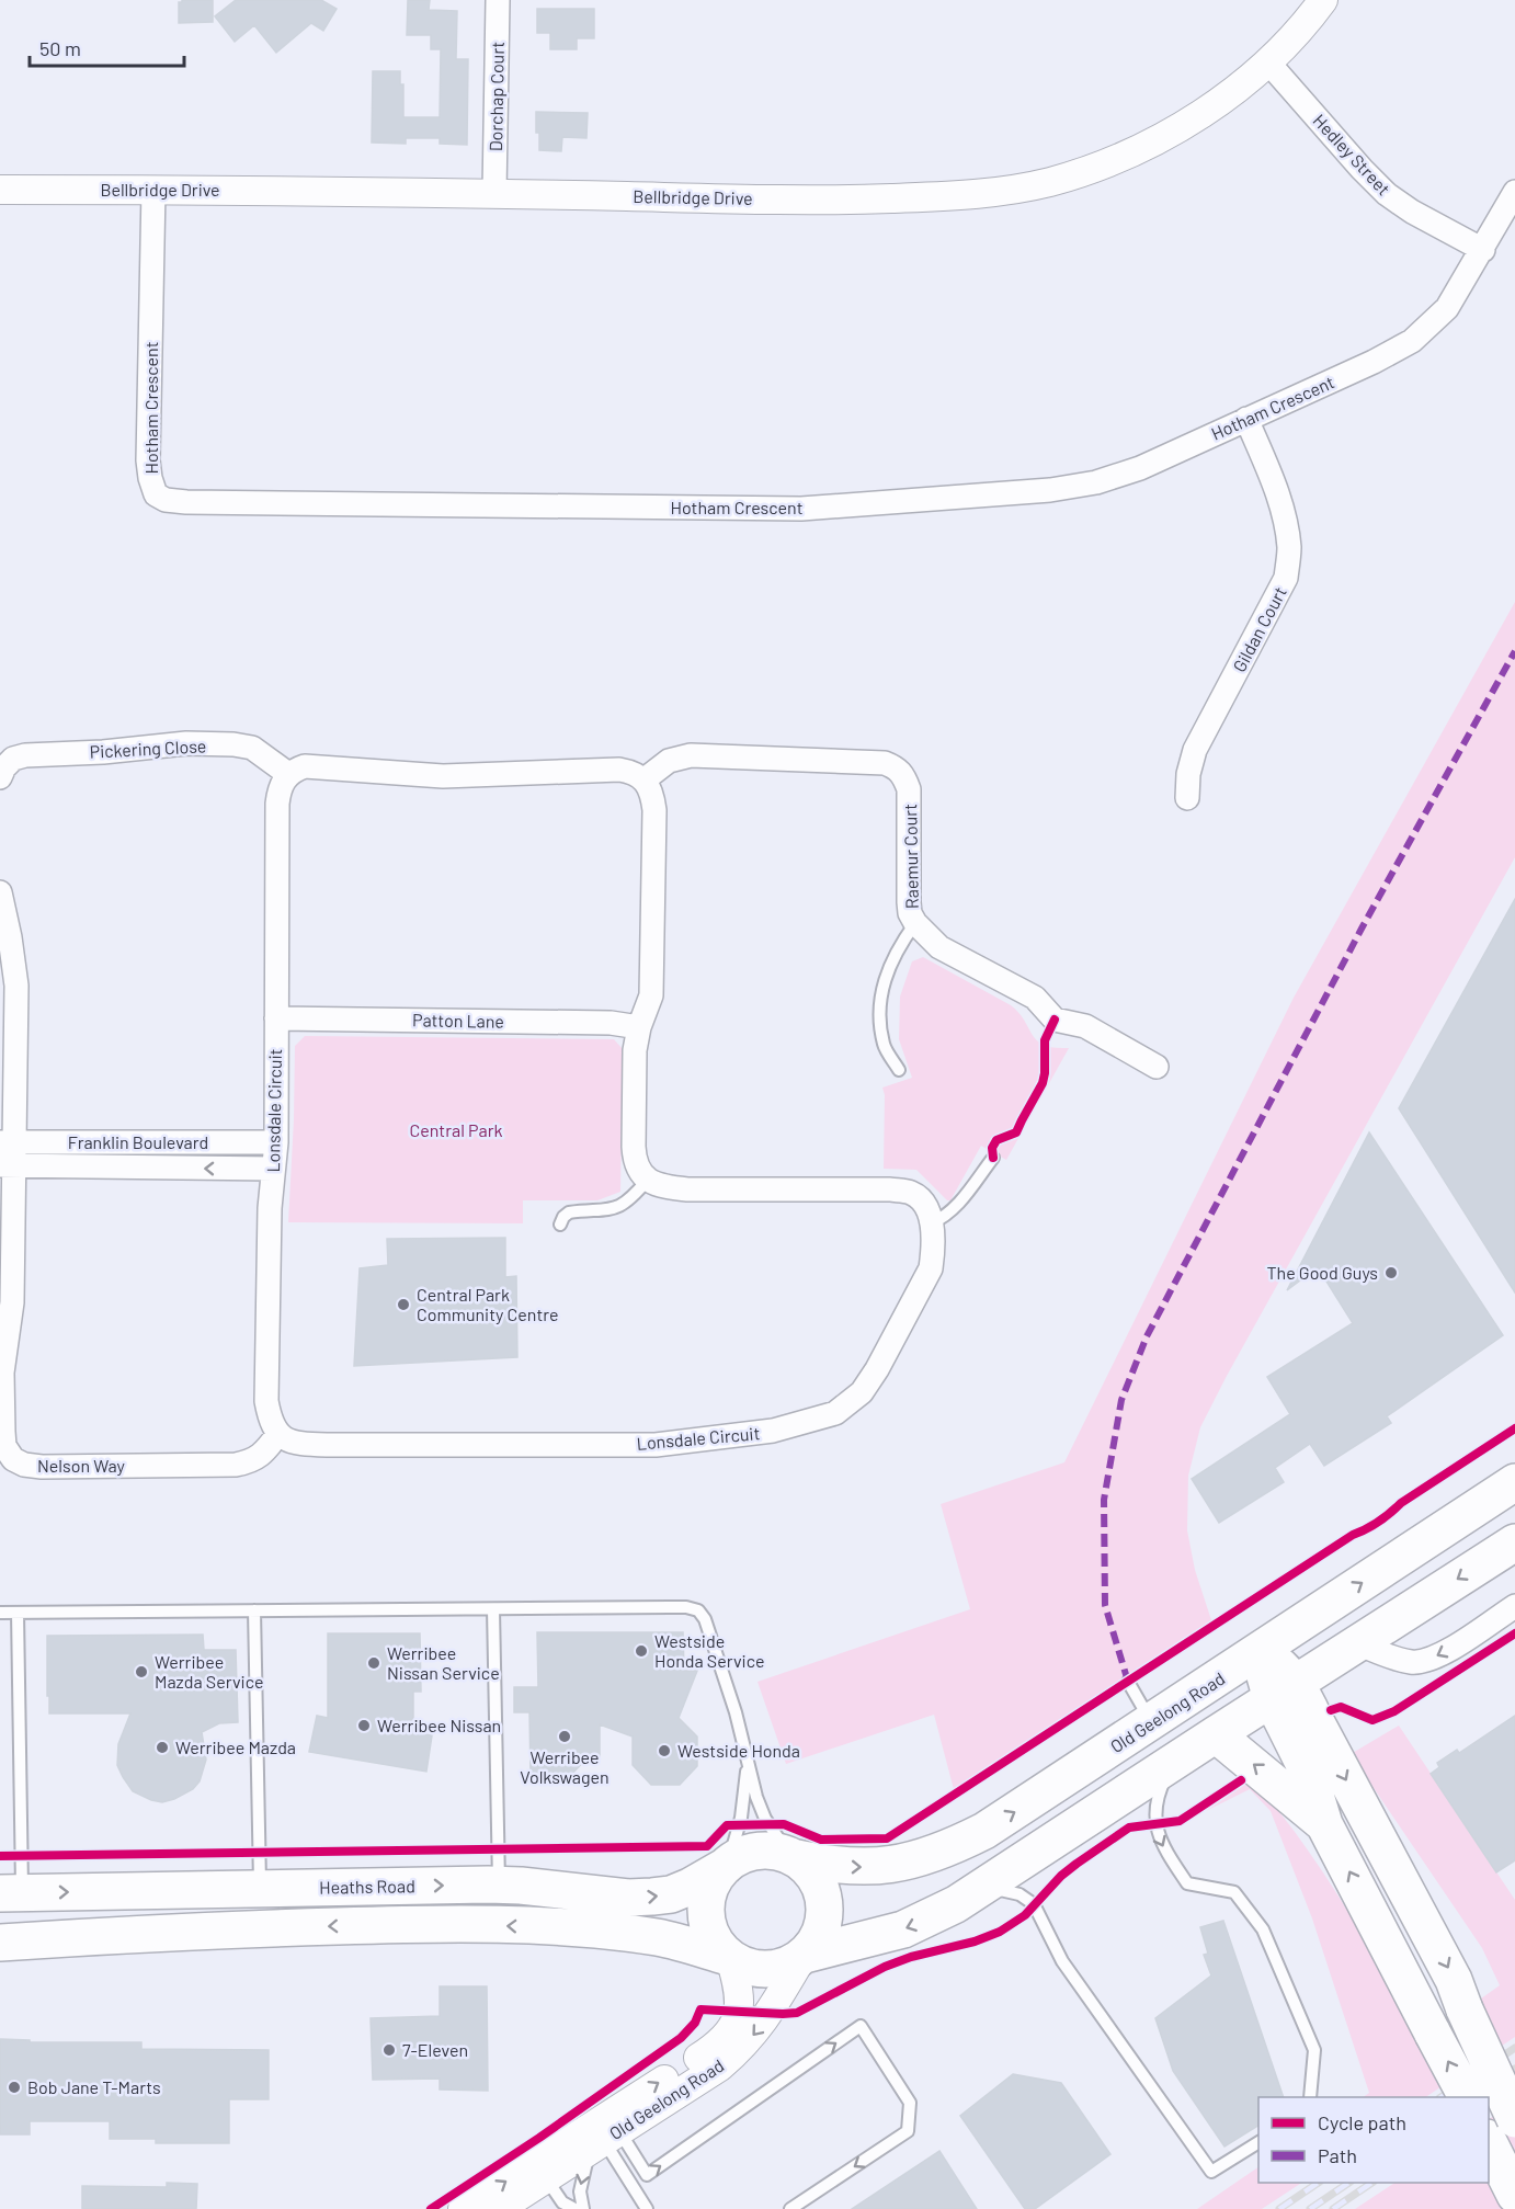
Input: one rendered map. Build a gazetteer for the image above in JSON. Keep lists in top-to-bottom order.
{
  "streets": {
    "main road": ["Old Geelong Road", "Heaths Road"],
    "street": [
      "Dorchap Court",
      "Hedley Street",
      "Bellbridge Drive",
      "Hotham Crescent",
      "Gildan Court",
      "Pickering Close",
      "Raemur Court",
      "Patton Lane",
      "Lonsdale Circuit",
      "Franklin Boulevard",
      "Nelson Way"
    ]
  },
  "crossings": [
    ["Dorchap Court", "Bellbridge Drive"],
    ["Hedley Street", "Bellbridge Drive"],
    ["Hedley Street", "Hotham Crescent"],
    ["Bellbridge Drive", "Hotham Crescent"],
    ["Hotham Crescent", "Gildan Court"],
    ["Pickering Close", "Lonsdale Circuit"],
    ["Patton Lane", "Lonsdale Circuit"],
    ["Lonsdale Circuit", "Franklin Boulevard"],
    ["Lonsdale Circuit", "Nelson Way"],
    ["Franklin Boulevard", "Nelson Way"],
    ["Old Geelong Road", "Heaths Road"]
  ],
  "parks": ["Central Park"],
  "places": [
    "The Good Guys",
    "Central Park Community Centre",
    "Westside Honda Service",
    "Werribee Nissan Service",
    "Werribee Mazda Service",
    "Werribee Nissan",
    "Werribee Volkswagen",
    "Werribee Mazda",
    "Westside Honda",
    "7-Eleven",
    "Bob Jane T-Marts"
  ],
  "legend": ["Cycle path", "Path"],
  "scale_bar": "50 m"
}
